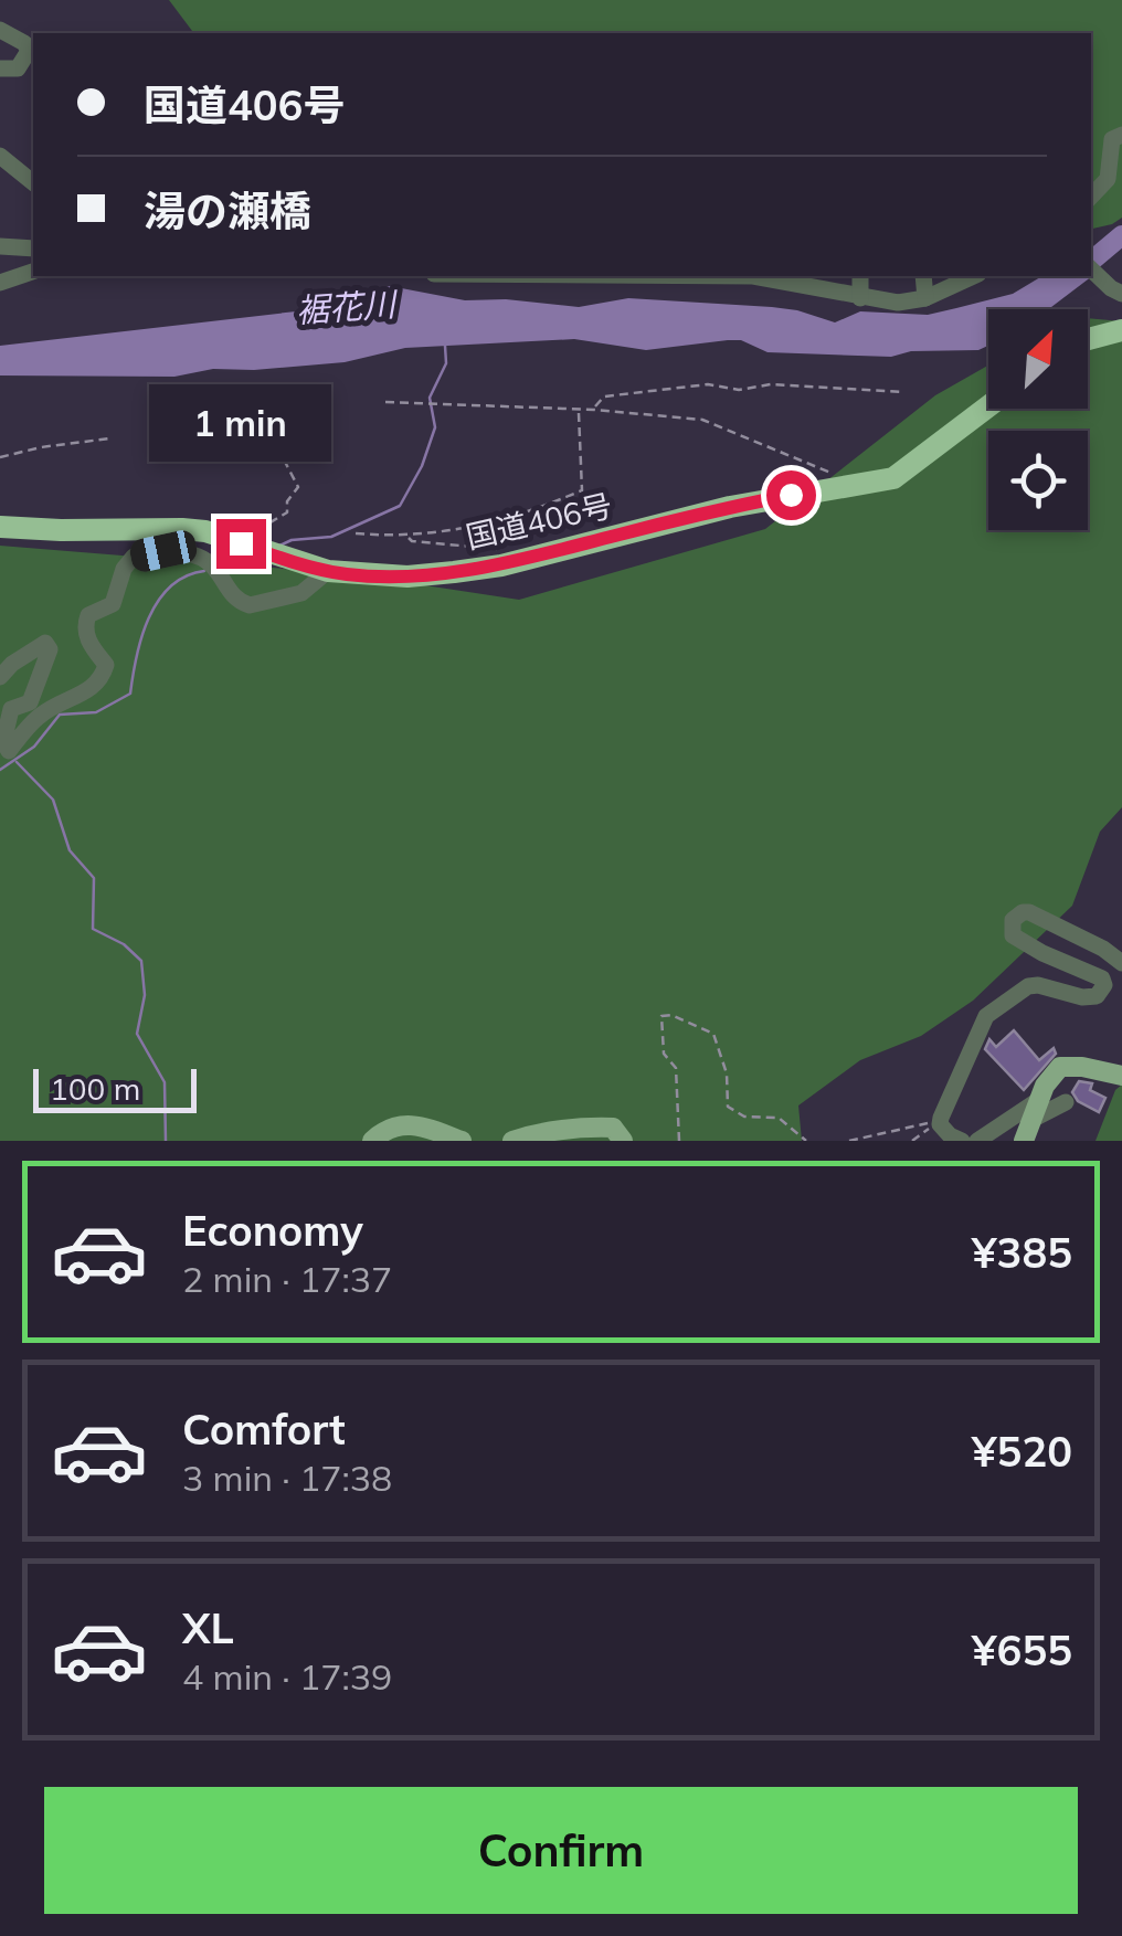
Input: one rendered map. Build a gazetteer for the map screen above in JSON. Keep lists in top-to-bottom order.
{
  "streets": {
    "highway": ["国道406号"]
  },
  "water": ["裾花川"],
  "scale_bar": "100 m",
  "north": "top right",
  "page": {
    "banner": ["国道406号", "湯の瀬橋"],
    "bubble": "1 min",
    "scale": "100 m",
    "list": [
      {
        "name": "Economy",
        "note": "2 min · 17:37",
        "value": "¥385"
      },
      {
        "name": "Comfort",
        "note": "3 min · 17:38",
        "value": "¥520"
      },
      {
        "name": "XL",
        "note": "4 min · 17:39",
        "value": "¥655"
      }
    ],
    "buttons": "Confirm"
  }
}
